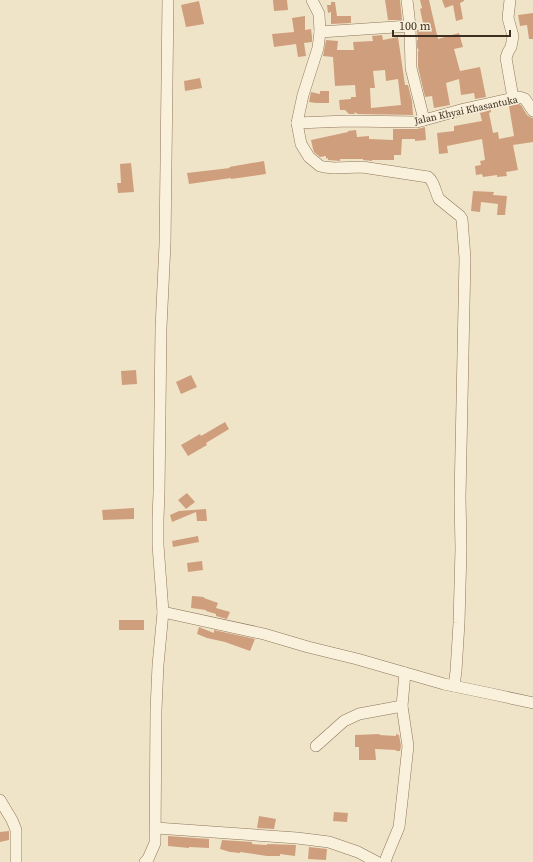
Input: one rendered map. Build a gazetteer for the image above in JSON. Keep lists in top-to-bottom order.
{
  "streets": {
    "street": ["Jalan Khyai Khasantuka"]
  },
  "scale_bar": "100 m"
}
